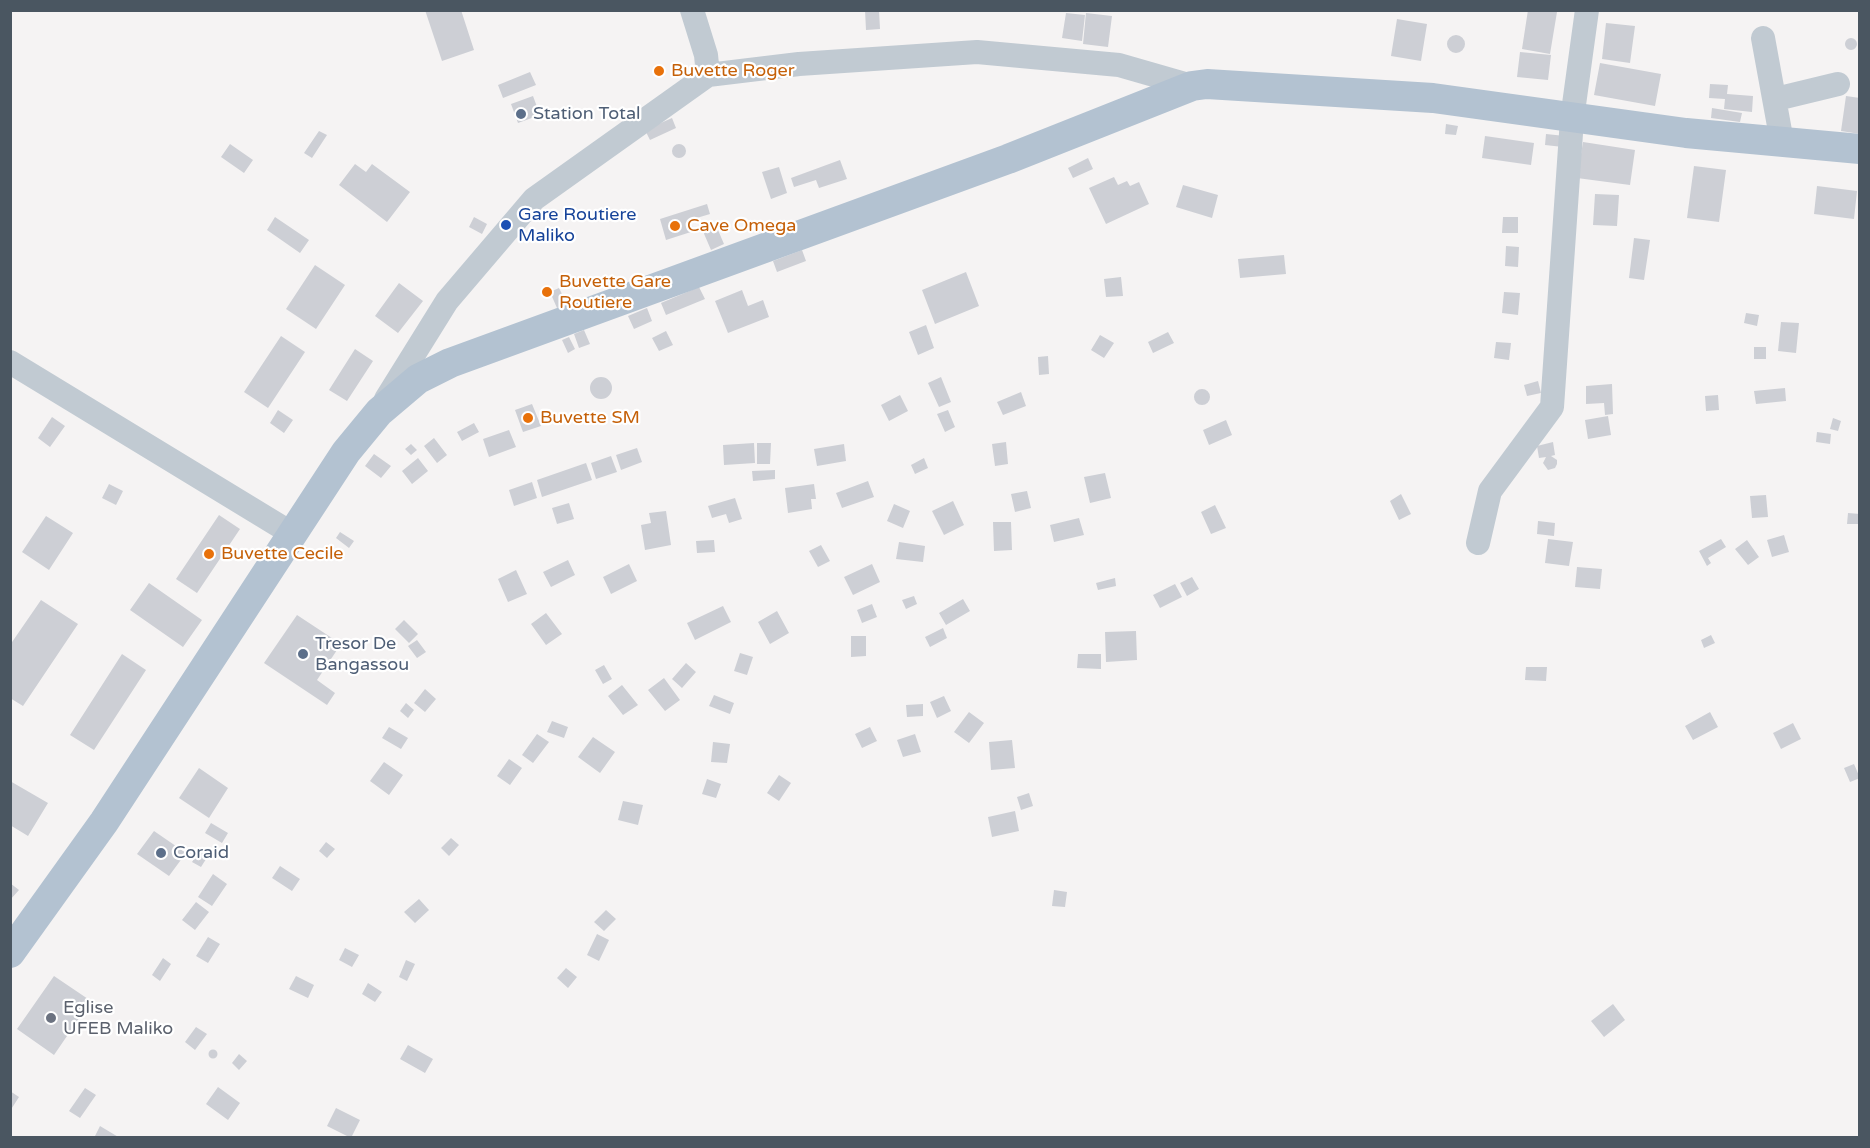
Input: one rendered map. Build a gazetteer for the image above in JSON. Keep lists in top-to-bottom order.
{
  "places": [
    "Buvette Roger",
    "Station Total",
    "Gare Routiere Maliko",
    "Cave Omega",
    "Buvette Gare Routiere",
    "Buvette SM",
    "Buvette Cecile",
    "Tresor De Bangassou",
    "Coraid",
    "Eglise UFEB Maliko"
  ]
}
